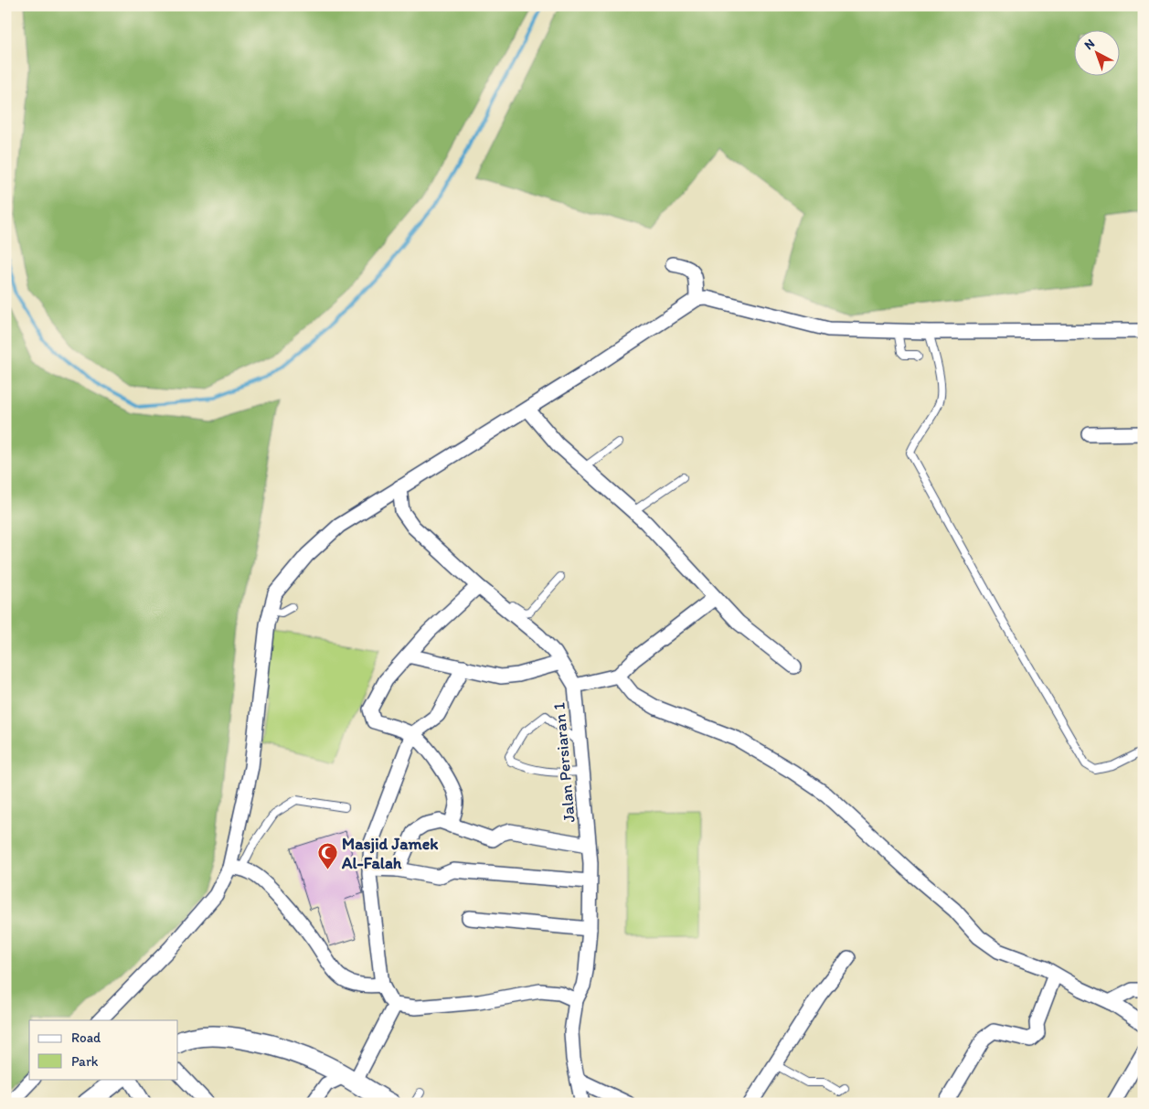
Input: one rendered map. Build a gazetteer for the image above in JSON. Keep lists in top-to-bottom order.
{
  "streets": {
    "street": ["Jalan Persiaran 1"]
  },
  "places": {
    "mosque": ["Masjid Jamek Al-Falah"]
  },
  "legend": ["Road", "Park"],
  "north": "top left"
}
